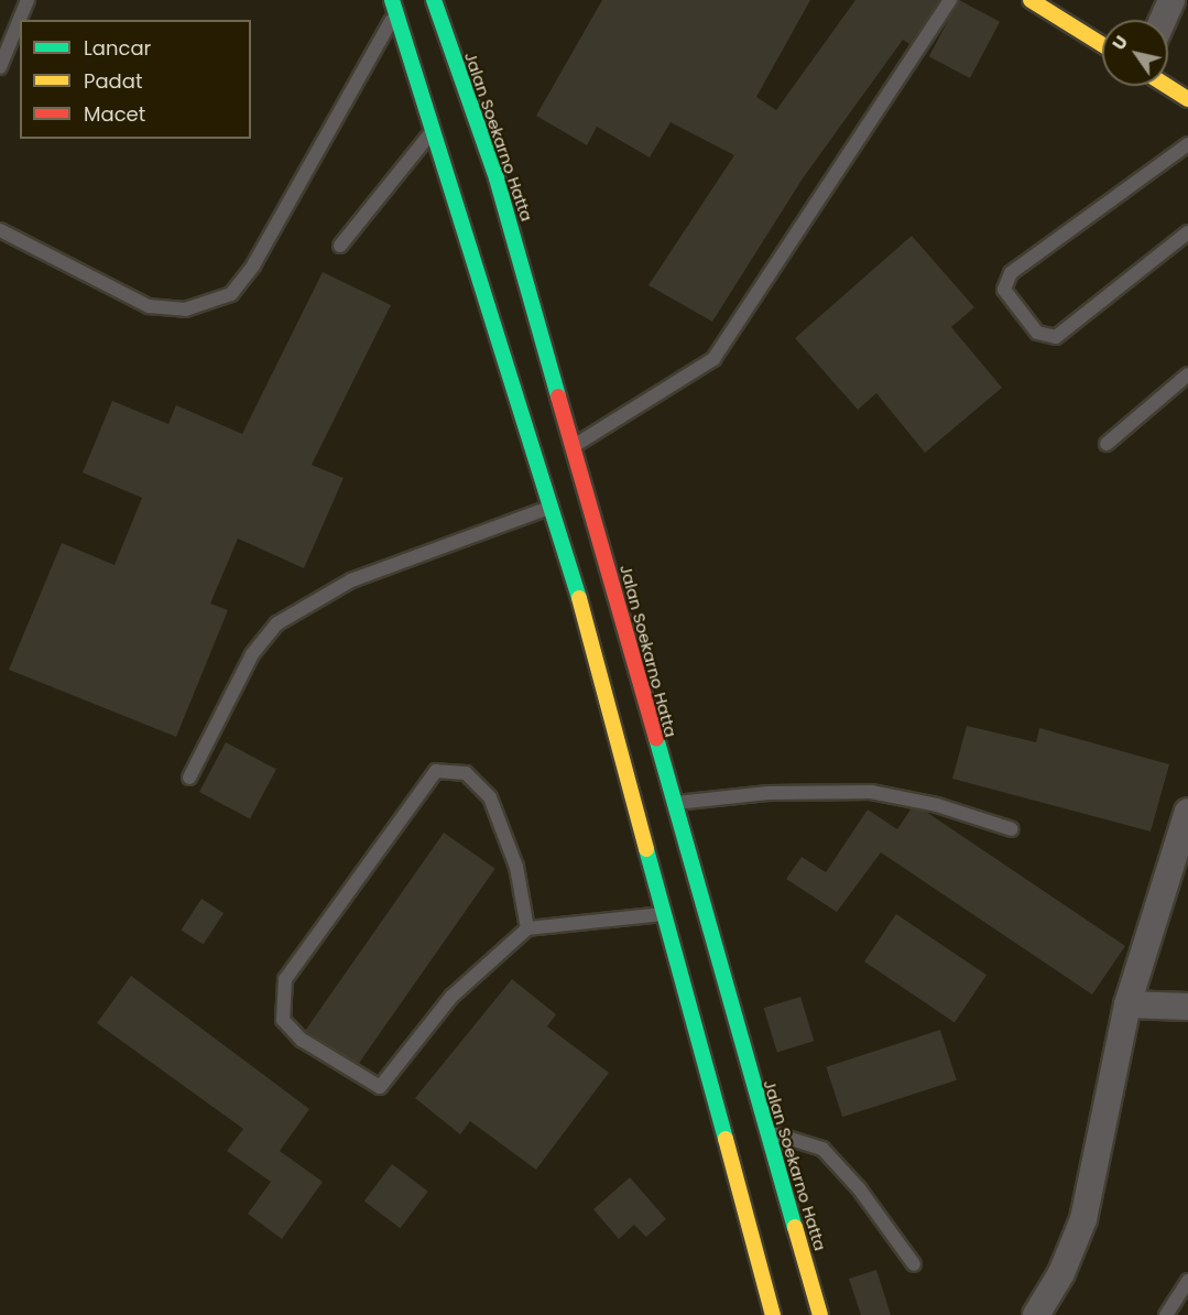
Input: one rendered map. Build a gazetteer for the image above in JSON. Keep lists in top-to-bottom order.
{
  "streets": {
    "main road": ["Jalan Soekarno Hatta"]
  },
  "legend": ["Lancar", "Padat", "Macet"],
  "north": "top left"
}
